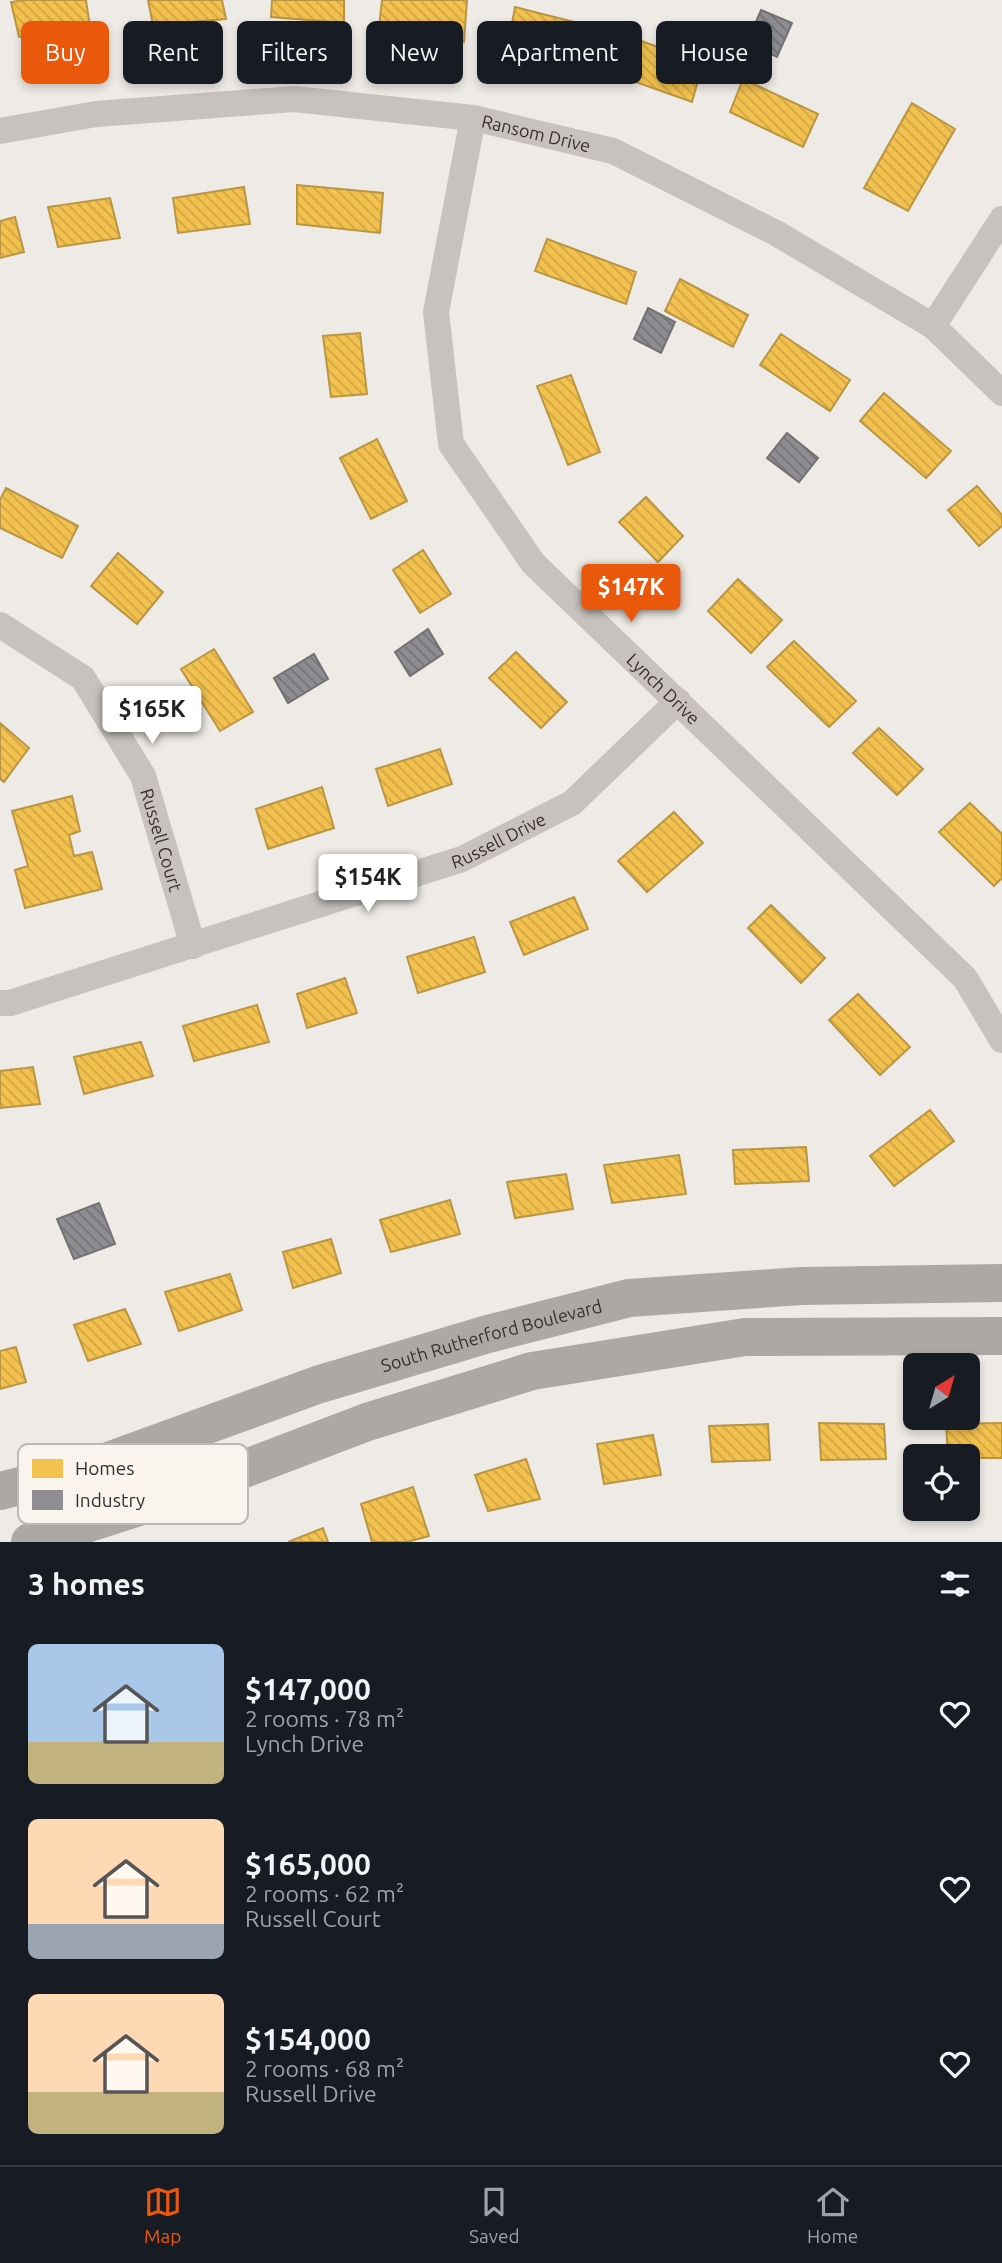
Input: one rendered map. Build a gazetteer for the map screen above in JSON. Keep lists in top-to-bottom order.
{
  "streets": {
    "highway": ["South Rutherford Boulevard"],
    "street": [
      "Ransom Drive",
      "Lynch Drive",
      "Russell Court",
      "Russell Drive"
    ]
  },
  "crossings": [
    ["Ransom Drive", "Lynch Drive"],
    ["Lynch Drive", "Russell Drive"],
    ["Russell Court", "Russell Drive"]
  ],
  "legend": ["Homes", "Industry"],
  "north": "top right",
  "page": {
    "chip": [
      "Buy",
      "Rent",
      "Filters",
      "New",
      "Apartment",
      "House"
    ],
    "price": ["$147K", "$165K", "$154K"],
    "heading": "3 homes",
    "list": [
      {
        "name": "$147,000",
        "note": "2 rooms · 78 m² · Lynch Drive"
      },
      {
        "name": "$165,000",
        "note": "2 rooms · 62 m² · Russell Court"
      },
      {
        "name": "$154,000",
        "note": "2 rooms · 68 m² · Russell Drive"
      }
    ],
    "tabs": ["Map", "Saved", "Home"]
  }
}
